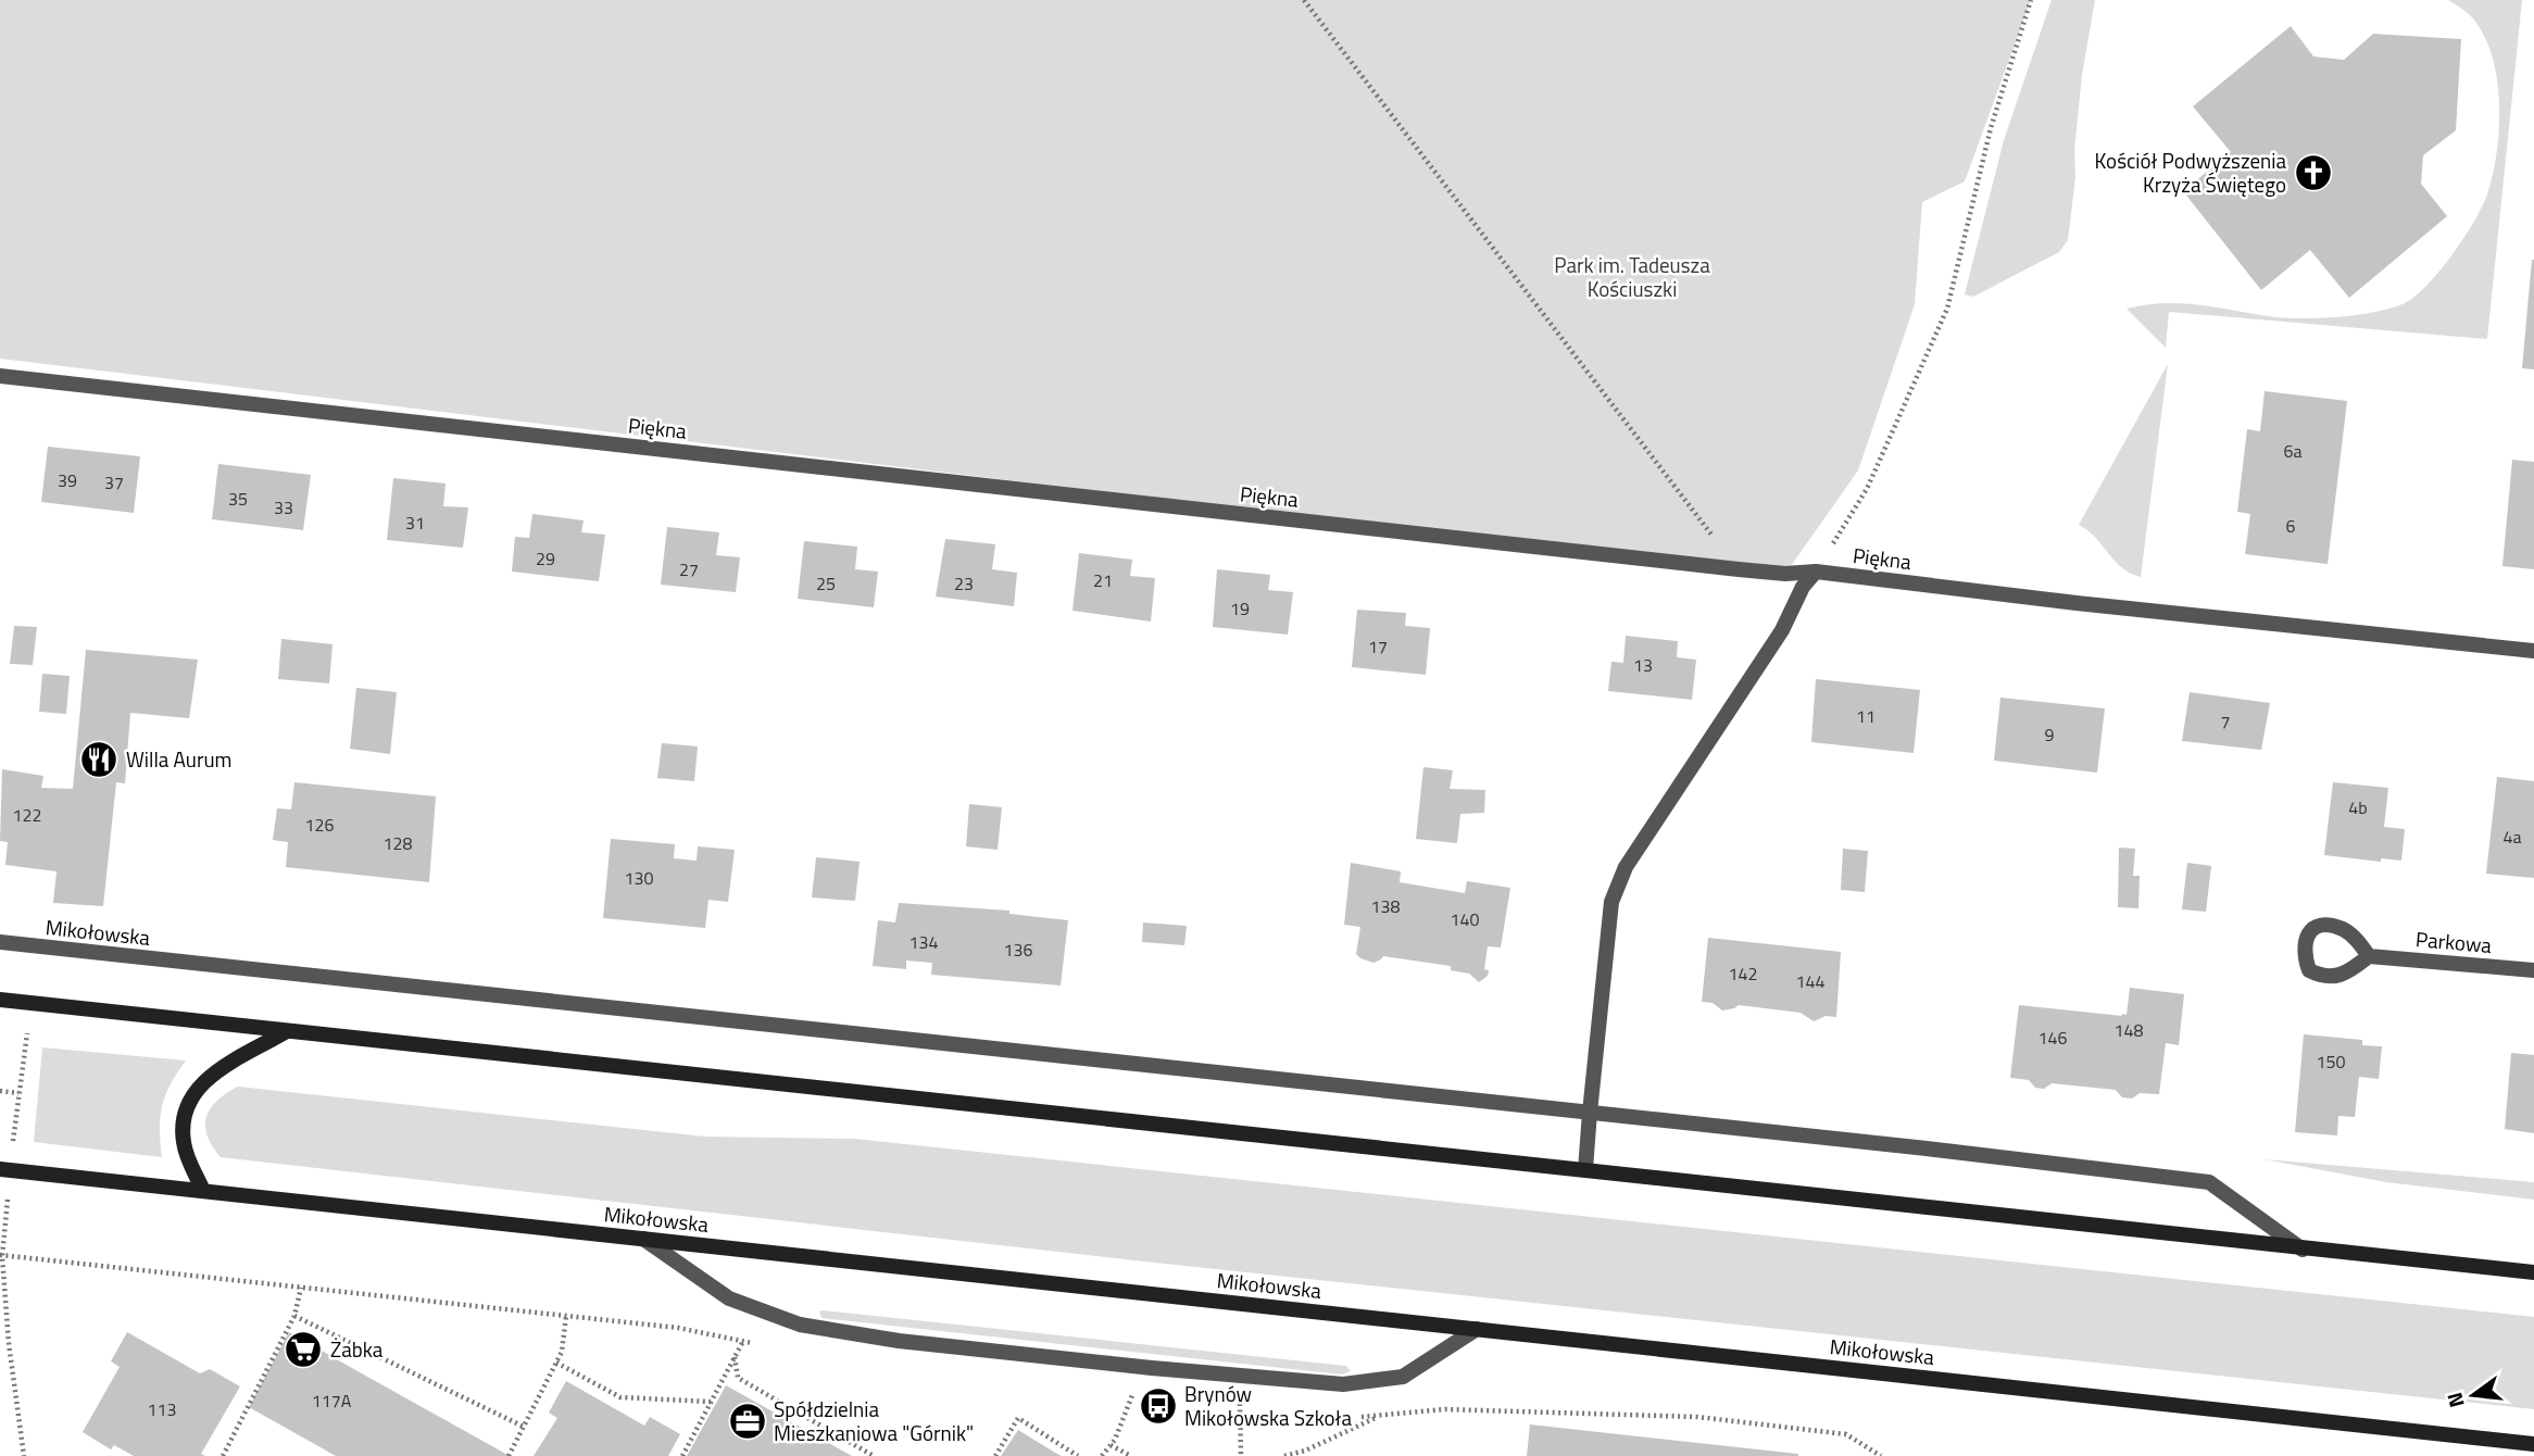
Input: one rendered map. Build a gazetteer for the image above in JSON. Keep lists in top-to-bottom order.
{
  "streets": {
    "main road": ["Mikołowska"],
    "street": ["Piękna", "Parkowa"]
  },
  "parks": ["Park im. Tadeusza Kościuszki"],
  "places": {
    "church": ["Kościół Podwyższenia Krzyża Świętego"],
    "restaurant": ["Willa Aurum"],
    "supermarket": ["Żabka"],
    "bus stop": ["Brynów Mikołowska Szkoła"],
    "office": ["Spółdzielnia Mieszkaniowa \"Górnik\""]
  },
  "house_numbers": [
    "6a",
    "39",
    "37",
    "35",
    "33",
    "31",
    "6",
    "29",
    "27",
    "21",
    "25",
    "23",
    "19",
    "17",
    "13",
    "11",
    "7",
    "9",
    "4b",
    "122",
    "126",
    "4a",
    "128",
    "130",
    "138",
    "140",
    "134",
    "136",
    "142",
    "144",
    "148",
    "146",
    "150",
    "117A",
    "113"
  ],
  "north": "left"
}
